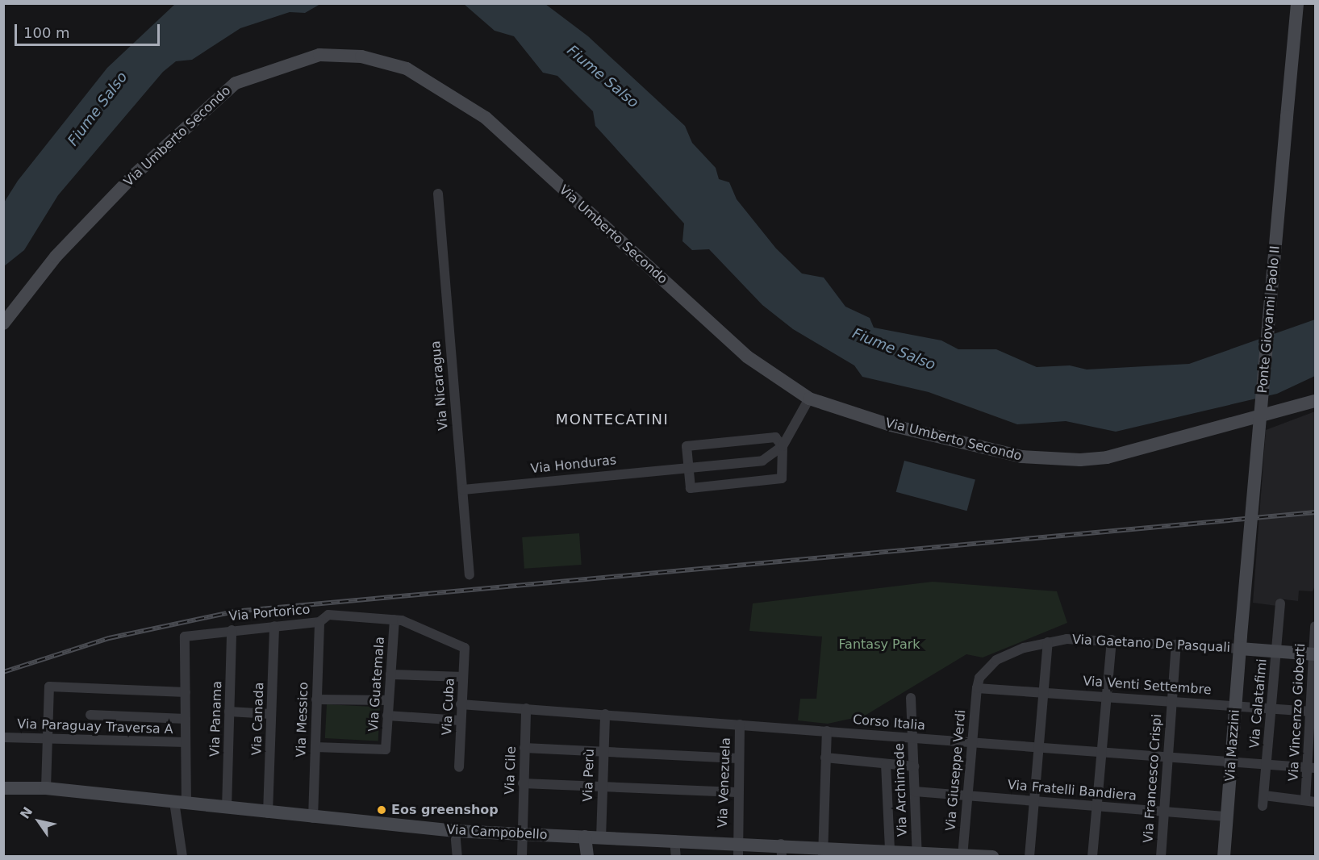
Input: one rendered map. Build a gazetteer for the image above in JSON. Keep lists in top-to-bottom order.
{
  "streets": {
    "main road": [
      "Via Umberto Secondo",
      "Ponte Giovanni Paolo II",
      "Via Gaetano De Pasquali",
      "Via Mazzini",
      "Via Campobello"
    ],
    "street": [
      "Via Nicaragua",
      "Via Honduras",
      "Via Portorico",
      "Via Guatemala",
      "Via Venti Settembre",
      "Via Calatafimi",
      "Via Cuba",
      "Via Vincenzo Gioberti",
      "Via Panama",
      "Via Canada",
      "Via Messico",
      "Corso Italia",
      "Via Paraguay Traversa A",
      "Via Cile",
      "Via Giuseppe Verdi",
      "Via Perù",
      "Via Francesco Crispi",
      "Via Venezuela",
      "Via Archimede",
      "Via Fratelli Bandiera"
    ]
  },
  "crossings": [
    ["Via Umberto Secondo", "Via Honduras"],
    ["Ponte Giovanni Paolo II", "Via Gaetano De Pasquali"],
    ["Ponte Giovanni Paolo II", "Via Mazzini"],
    ["Via Nicaragua", "Via Honduras"],
    ["Via Portorico", "Via Guatemala"],
    ["Via Portorico", "Via Cuba"],
    ["Via Portorico", "Via Panama"],
    ["Via Portorico", "Via Canada"],
    ["Via Portorico", "Via Messico"],
    ["Via Gaetano De Pasquali", "Via Venti Settembre"],
    ["Via Gaetano De Pasquali", "Via Calatafimi"],
    ["Via Gaetano De Pasquali", "Via Vincenzo Gioberti"],
    ["Via Gaetano De Pasquali", "Via Mazzini"],
    ["Via Gaetano De Pasquali", "Via Giuseppe Verdi"],
    ["Via Gaetano De Pasquali", "Via Francesco Crispi"],
    ["Via Guatemala", "Via Messico"],
    ["Via Venti Settembre", "Via Calatafimi"],
    ["Via Venti Settembre", "Via Vincenzo Gioberti"],
    ["Via Venti Settembre", "Via Mazzini"],
    ["Via Venti Settembre", "Via Giuseppe Verdi"],
    ["Via Venti Settembre", "Via Francesco Crispi"],
    ["Via Calatafimi", "Corso Italia"],
    ["Via Cuba", "Corso Italia"],
    ["Via Vincenzo Gioberti", "Corso Italia"],
    ["Via Panama", "Via Campobello"],
    ["Via Canada", "Via Campobello"],
    ["Via Messico", "Via Campobello"],
    ["Corso Italia", "Via Mazzini"],
    ["Corso Italia", "Via Cile"],
    ["Corso Italia", "Via Giuseppe Verdi"],
    ["Corso Italia", "Via Perù"],
    ["Corso Italia", "Via Francesco Crispi"],
    ["Corso Italia", "Via Venezuela"],
    ["Corso Italia", "Via Archimede"],
    ["Via Mazzini", "Via Fratelli Bandiera"],
    ["Via Cile", "Via Campobello"],
    ["Via Giuseppe Verdi", "Via Fratelli Bandiera"],
    ["Via Giuseppe Verdi", "Via Campobello"],
    ["Via Perù", "Via Campobello"],
    ["Via Francesco Crispi", "Via Fratelli Bandiera"],
    ["Via Venezuela", "Via Campobello"],
    ["Via Archimede", "Via Fratelli Bandiera"],
    ["Via Archimede", "Via Campobello"]
  ],
  "districts": ["MONTECATINI"],
  "water": ["Fiume Salso"],
  "parks": ["Fantasy Park"],
  "places": ["Eos greenshop"],
  "scale_bar": "100 m",
  "north": "top left"
}
